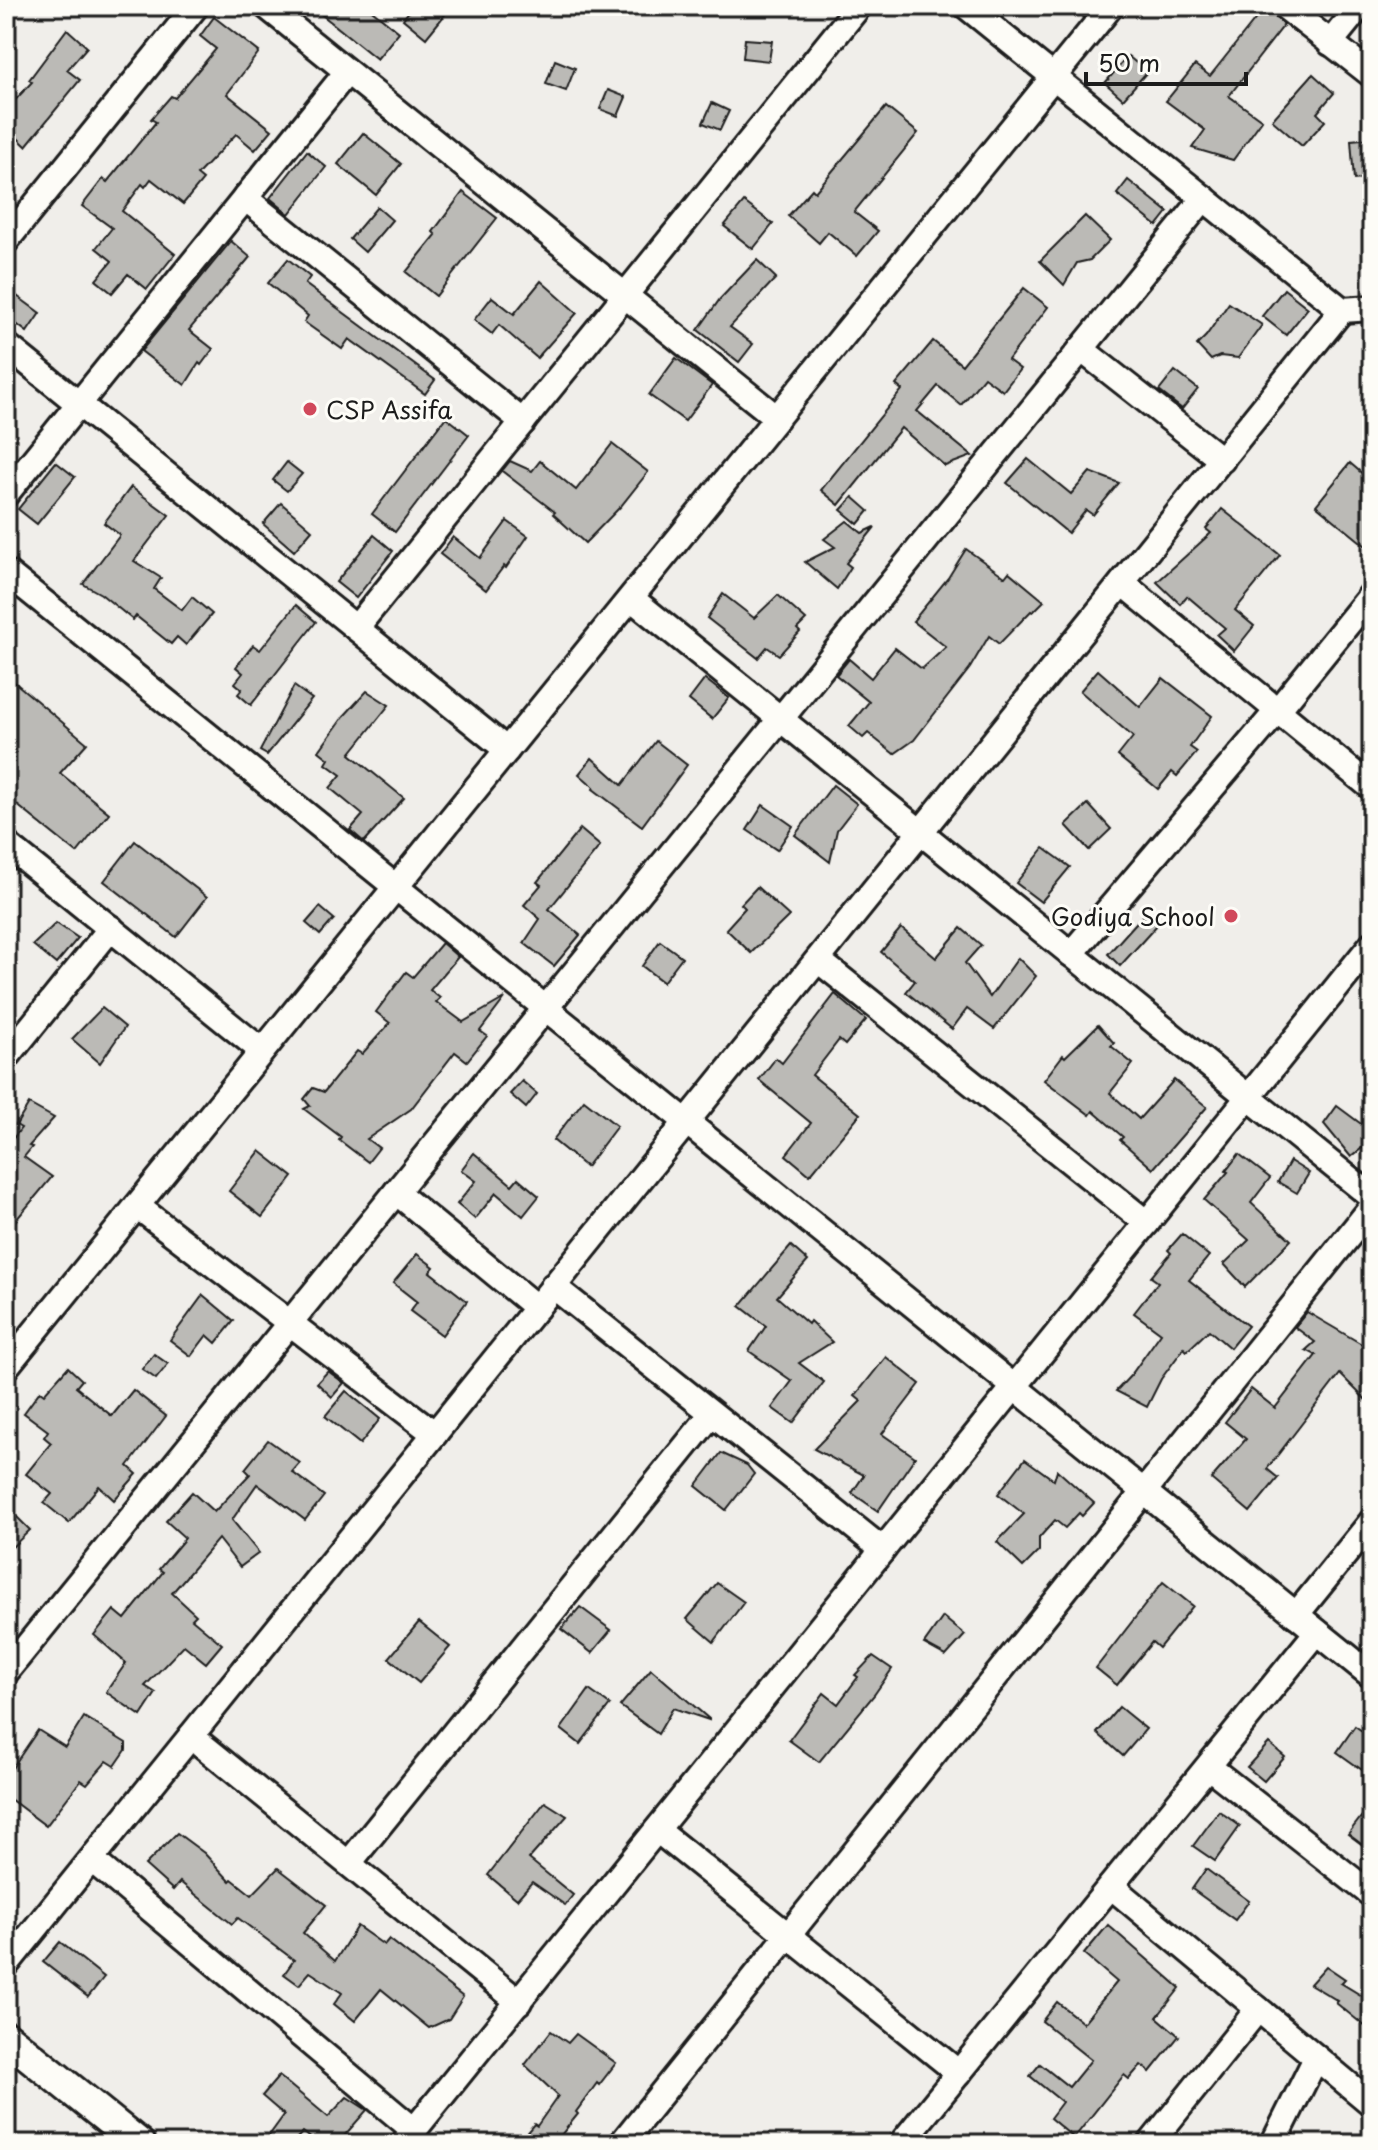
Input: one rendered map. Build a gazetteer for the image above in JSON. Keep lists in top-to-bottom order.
{
  "places": ["CSP Assifa", "Godiya School"],
  "scale_bar": "50 m"
}
